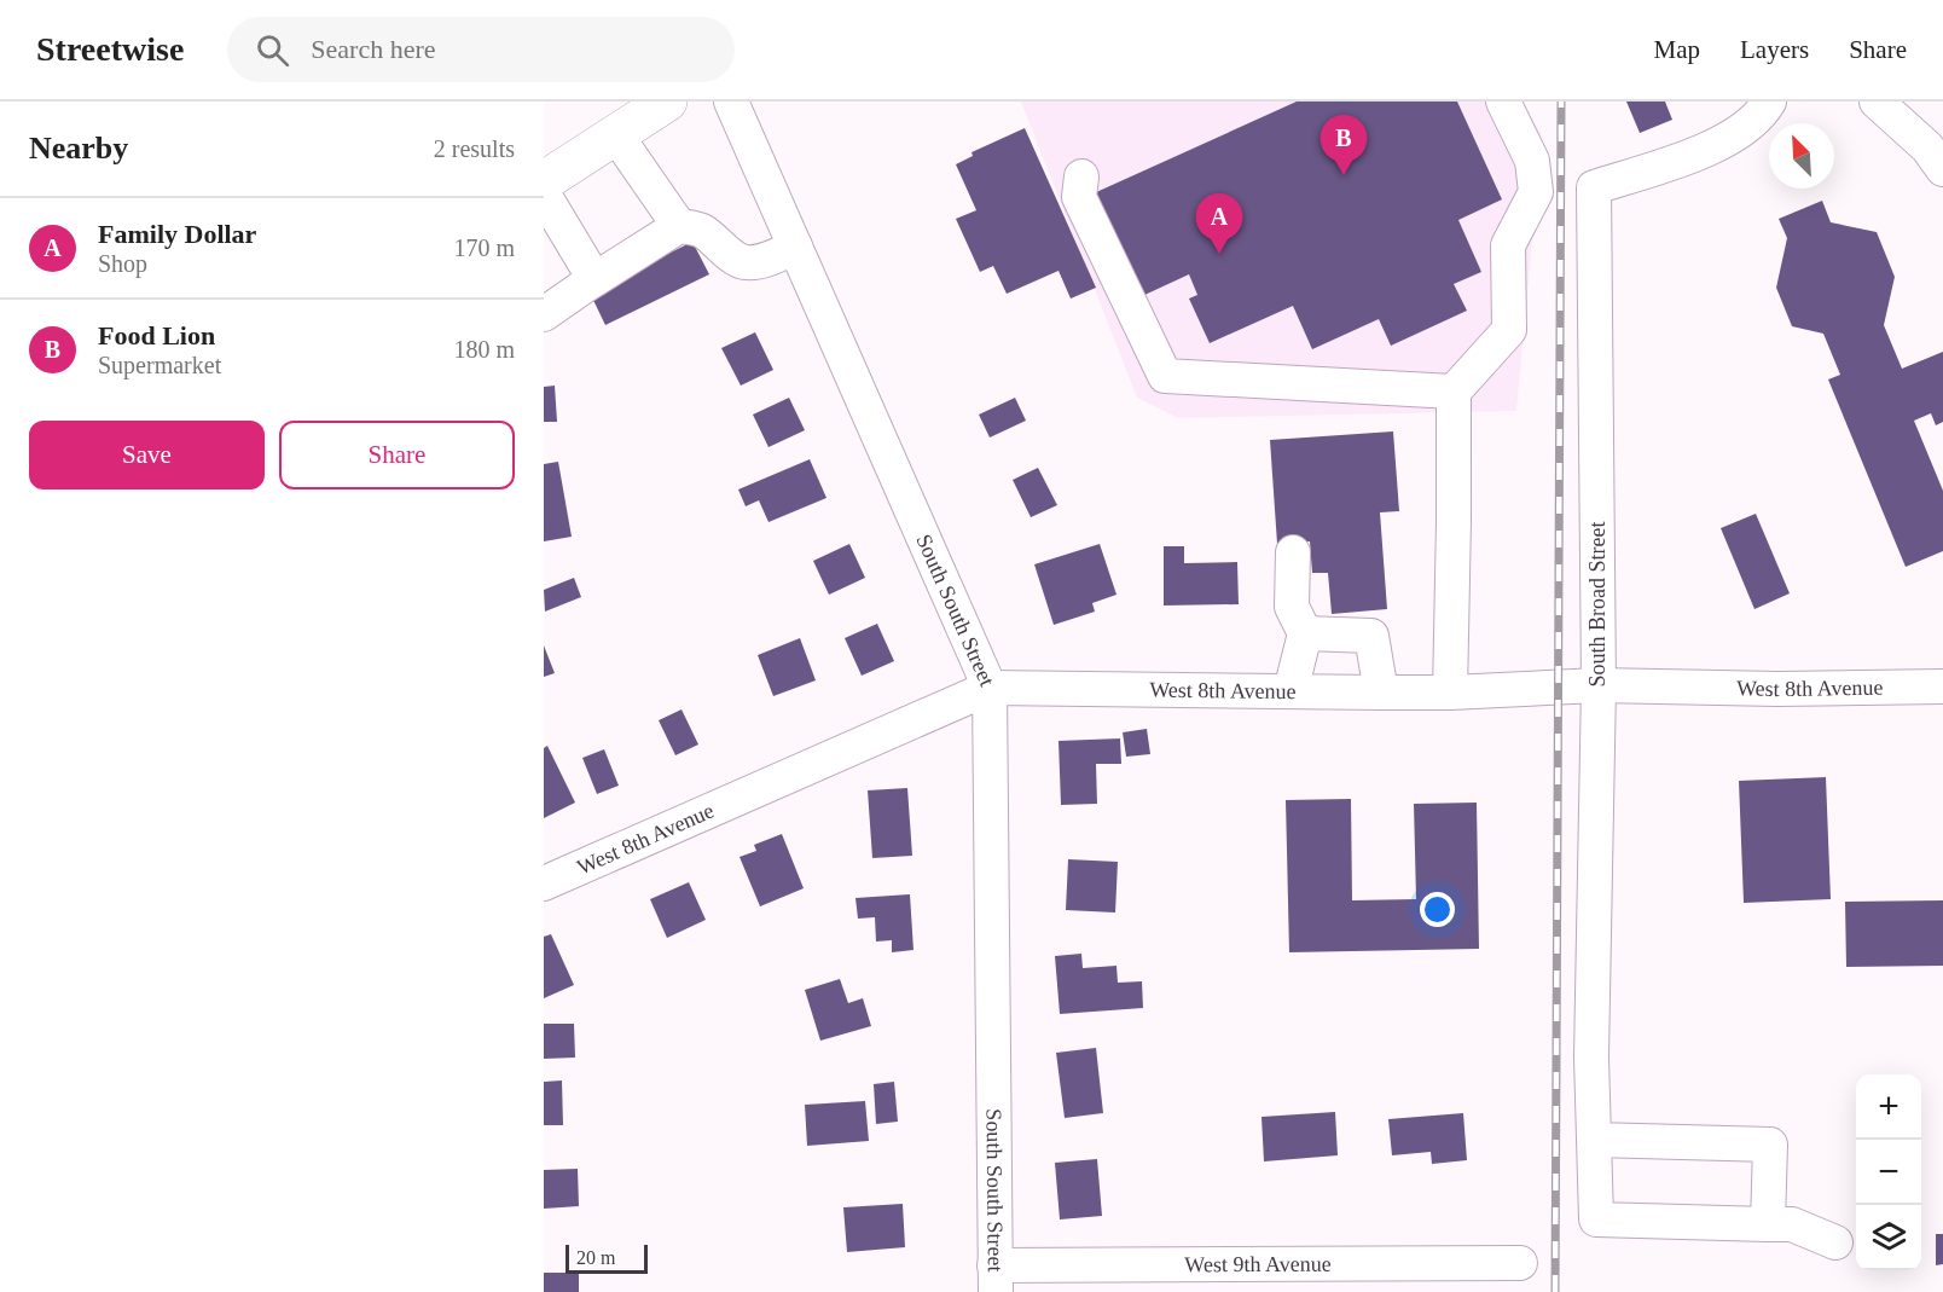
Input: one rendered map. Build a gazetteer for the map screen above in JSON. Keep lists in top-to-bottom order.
{
  "streets": {
    "street": [
      "South Broad Street",
      "South South Street",
      "West 8th Avenue",
      "West 9th Avenue"
    ]
  },
  "crossings": [
    ["South Broad Street", "West 8th Avenue"],
    ["South South Street", "West 8th Avenue"],
    ["South South Street", "West 9th Avenue"]
  ],
  "scale_bar": "20 m",
  "north": "top left",
  "page": {
    "header": "Streetwise",
    "search": "Search here",
    "nav": ["Map", "Layers", "Share"],
    "heading": ["Nearby", "2 results"],
    "pins": ["B", "A"],
    "list": [
      {
        "mark": "A",
        "name": "Family Dollar",
        "note": "Shop",
        "value": "170 m"
      },
      {
        "mark": "B",
        "name": "Food Lion",
        "note": "Supermarket",
        "value": "180 m"
      }
    ],
    "buttons": ["Save", "Share"],
    "map_buttons": ["+", "−"],
    "scale": "20 m"
  }
}
